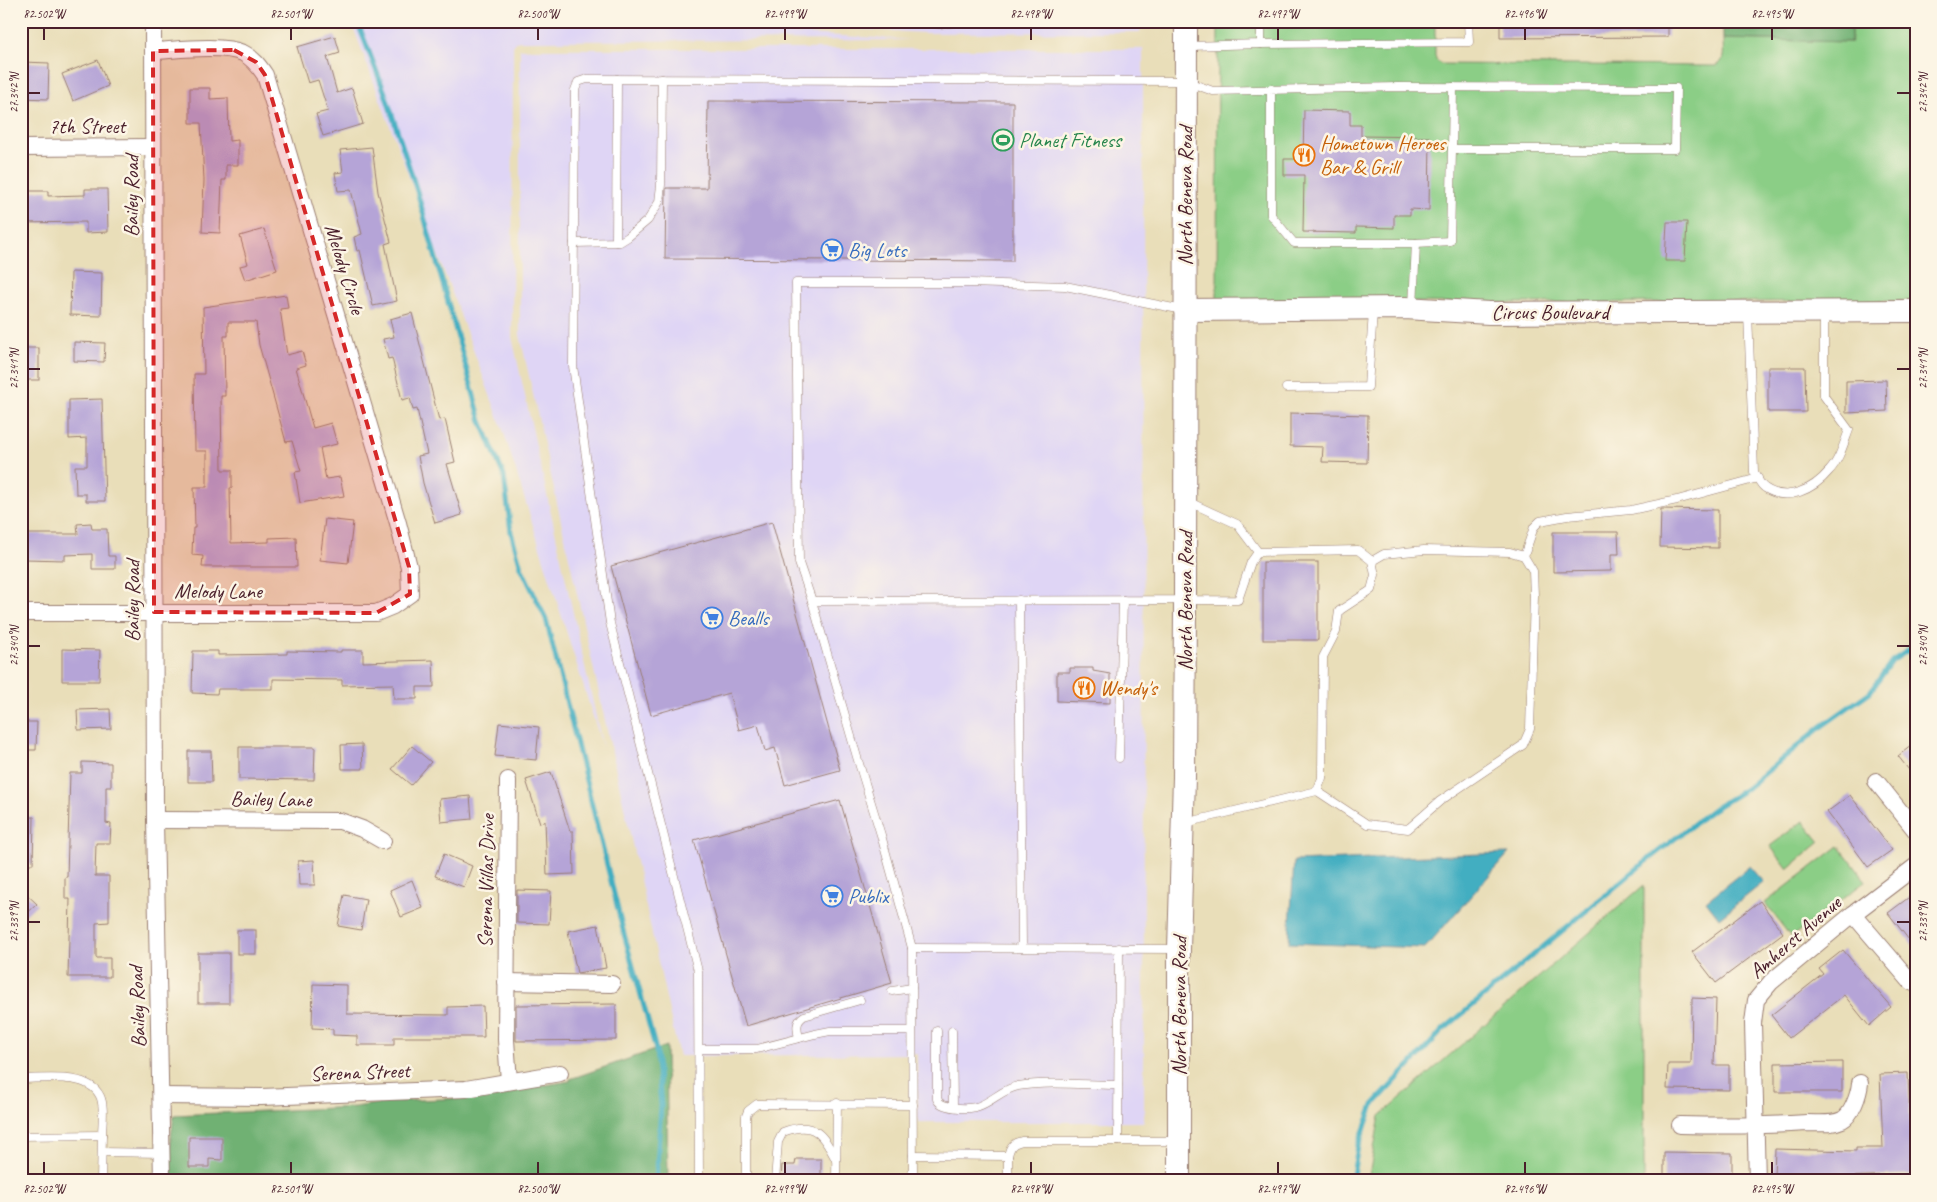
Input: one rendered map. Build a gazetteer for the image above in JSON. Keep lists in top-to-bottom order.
{
  "streets": {
    "main road": ["North Beneva Road", "Circus Boulevard"],
    "street": [
      "7th Street",
      "Bailey Road",
      "Melody Circle",
      "Melody Lane",
      "Bailey Lane",
      "Serena Villas Drive",
      "Amherst Avenue",
      "Serena Street"
    ]
  },
  "crossings": [
    ["7th Street", "Bailey Road"],
    ["Bailey Road", "Melody Circle"],
    ["Bailey Road", "Melody Lane"],
    ["Bailey Road", "Bailey Lane"],
    ["Bailey Road", "Serena Street"],
    ["North Beneva Road", "Circus Boulevard"],
    ["Melody Circle", "Melody Lane"],
    ["Serena Villas Drive", "Serena Street"]
  ],
  "places": {
    "sports": ["Planet Fitness"],
    "restaurant": ["Hometown Heroes Bar & Grill", "Wendy's"],
    "supermarket": ["Big Lots", "Bealls", "Publix"]
  },
  "coordinates": [
    "82.502°W",
    "82.501°W",
    "82.500°W",
    "82.499°W",
    "82.498°W",
    "82.497°W",
    "82.496°W",
    "82.495°W",
    "27.342°N",
    "27.341°N",
    "27.340°N",
    "27.339°N"
  ]
}
